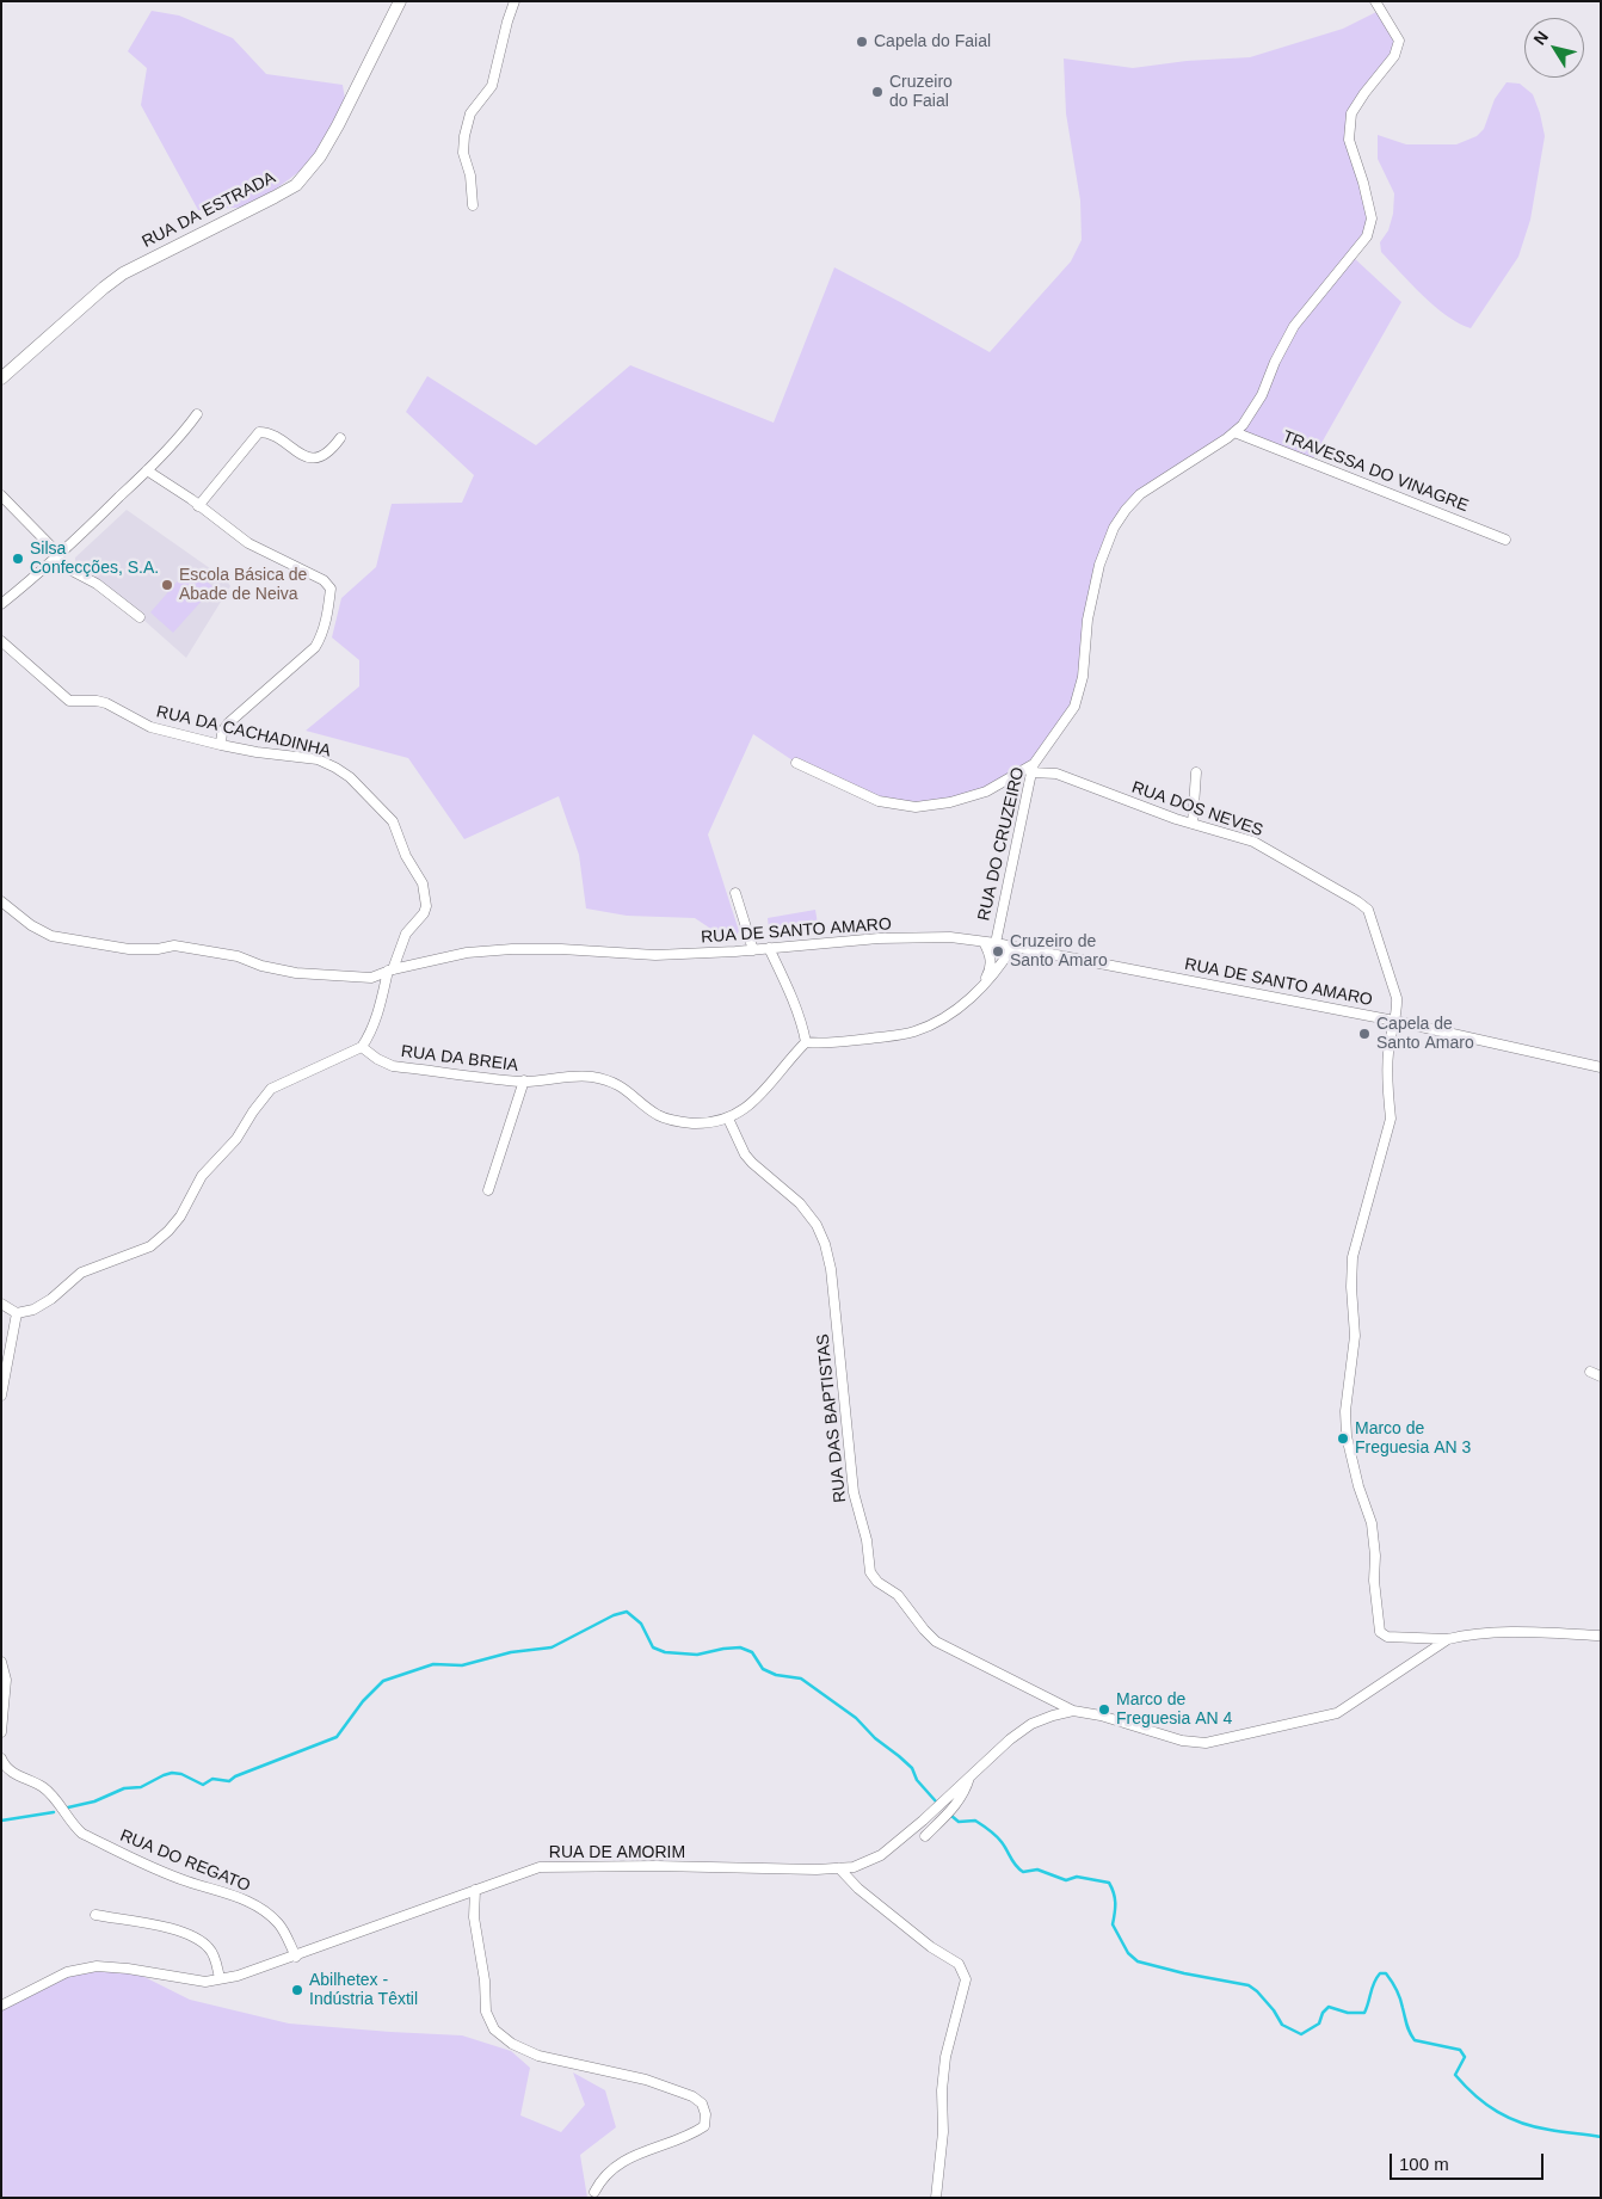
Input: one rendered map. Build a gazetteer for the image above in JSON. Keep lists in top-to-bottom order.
{
  "streets": {
    "main road": ["RUA DA ESTRADA"],
    "street": [
      "TRAVESSA DO VINAGRE",
      "RUA DA CACHADINHA",
      "RUA DOS NEVES",
      "RUA DO CRUZEIRO",
      "RUA DE SANTO AMARO",
      "RUA DA BREIA",
      "RUA DAS BAPTISTAS",
      "RUA DE AMORIM",
      "RUA DO REGATO"
    ]
  },
  "crossings": [
    ["TRAVESSA DO VINAGRE", "RUA DO CRUZEIRO"],
    ["RUA DA CACHADINHA", "RUA DE SANTO AMARO"],
    ["RUA DA CACHADINHA", "RUA DA BREIA"],
    ["RUA DOS NEVES", "RUA DO CRUZEIRO"],
    ["RUA DOS NEVES", "RUA DE SANTO AMARO"],
    ["RUA DOS NEVES", "RUA DE AMORIM"],
    ["RUA DO CRUZEIRO", "RUA DE SANTO AMARO"],
    ["RUA DA BREIA", "RUA DAS BAPTISTAS"],
    ["RUA DAS BAPTISTAS", "RUA DE AMORIM"],
    ["RUA DE AMORIM", "RUA DO REGATO"]
  ],
  "places": [
    "Capela do Faial",
    "Cruzeiro do Faial",
    "Silsa Confecções, S.A.",
    "Escola Básica de Abade de Neiva",
    "Cruzeiro de Santo Amaro",
    "Capela de Santo Amaro",
    "Marco de Freguesia AN 3",
    "Marco de Freguesia AN 4",
    "Abilhetex - Indústria Têxtil"
  ],
  "scale_bar": "100 m",
  "north": "top left"
}
